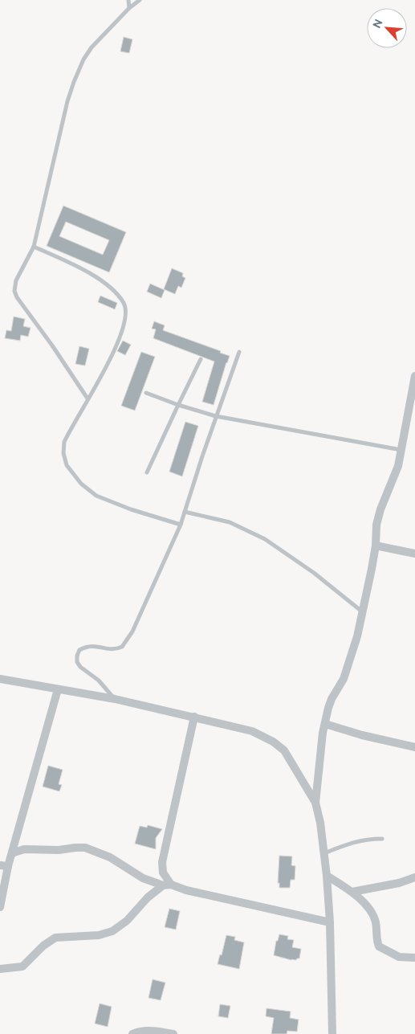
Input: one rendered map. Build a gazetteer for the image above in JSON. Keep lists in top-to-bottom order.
{
  "north": "top left"
}
